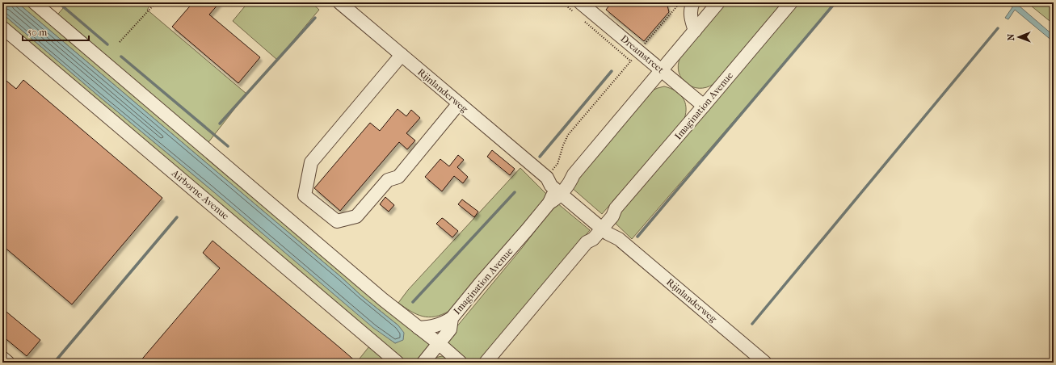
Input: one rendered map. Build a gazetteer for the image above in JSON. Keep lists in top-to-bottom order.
{
  "streets": {
    "street": [
      "Dreamstreet",
      "Rijnlanderweg",
      "Imagination Avenue",
      "Airborne Avenue"
    ]
  },
  "crossings": [
    ["Dreamstreet", "Imagination Avenue"],
    ["Rijnlanderweg", "Imagination Avenue"]
  ],
  "scale_bar": "50 m",
  "north": "left"
}
